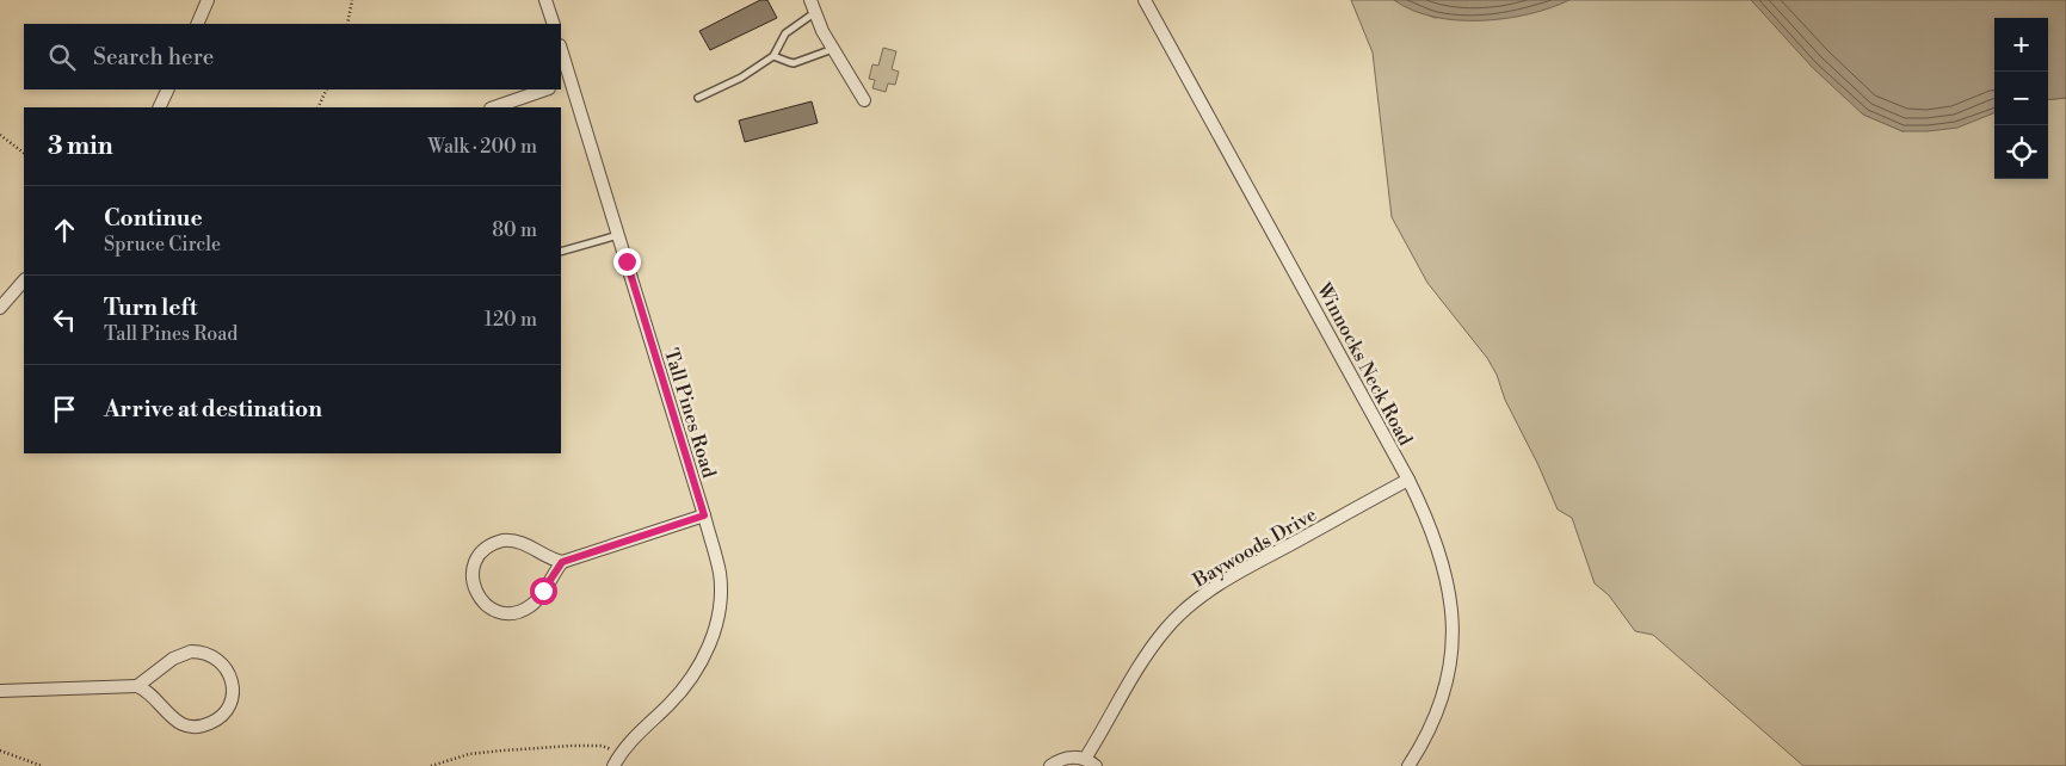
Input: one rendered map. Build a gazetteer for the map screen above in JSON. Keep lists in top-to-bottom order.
{
  "streets": {
    "street": ["Winnocks Neck Road", "Tall Pines Road", "Baywoods Drive"]
  },
  "crossings": [
    ["Winnocks Neck Road", "Baywoods Drive"]
  ],
  "page": {
    "map_buttons": ["+", "−"],
    "search": "Search here",
    "heading": ["3 min", "Walk · 200 m"],
    "list": [
      ["Continue", "Spruce Circle", "80 m"],
      ["Turn left", "Tall Pines Road", "120 m"],
      "Arrive at destination"
    ]
  }
}
